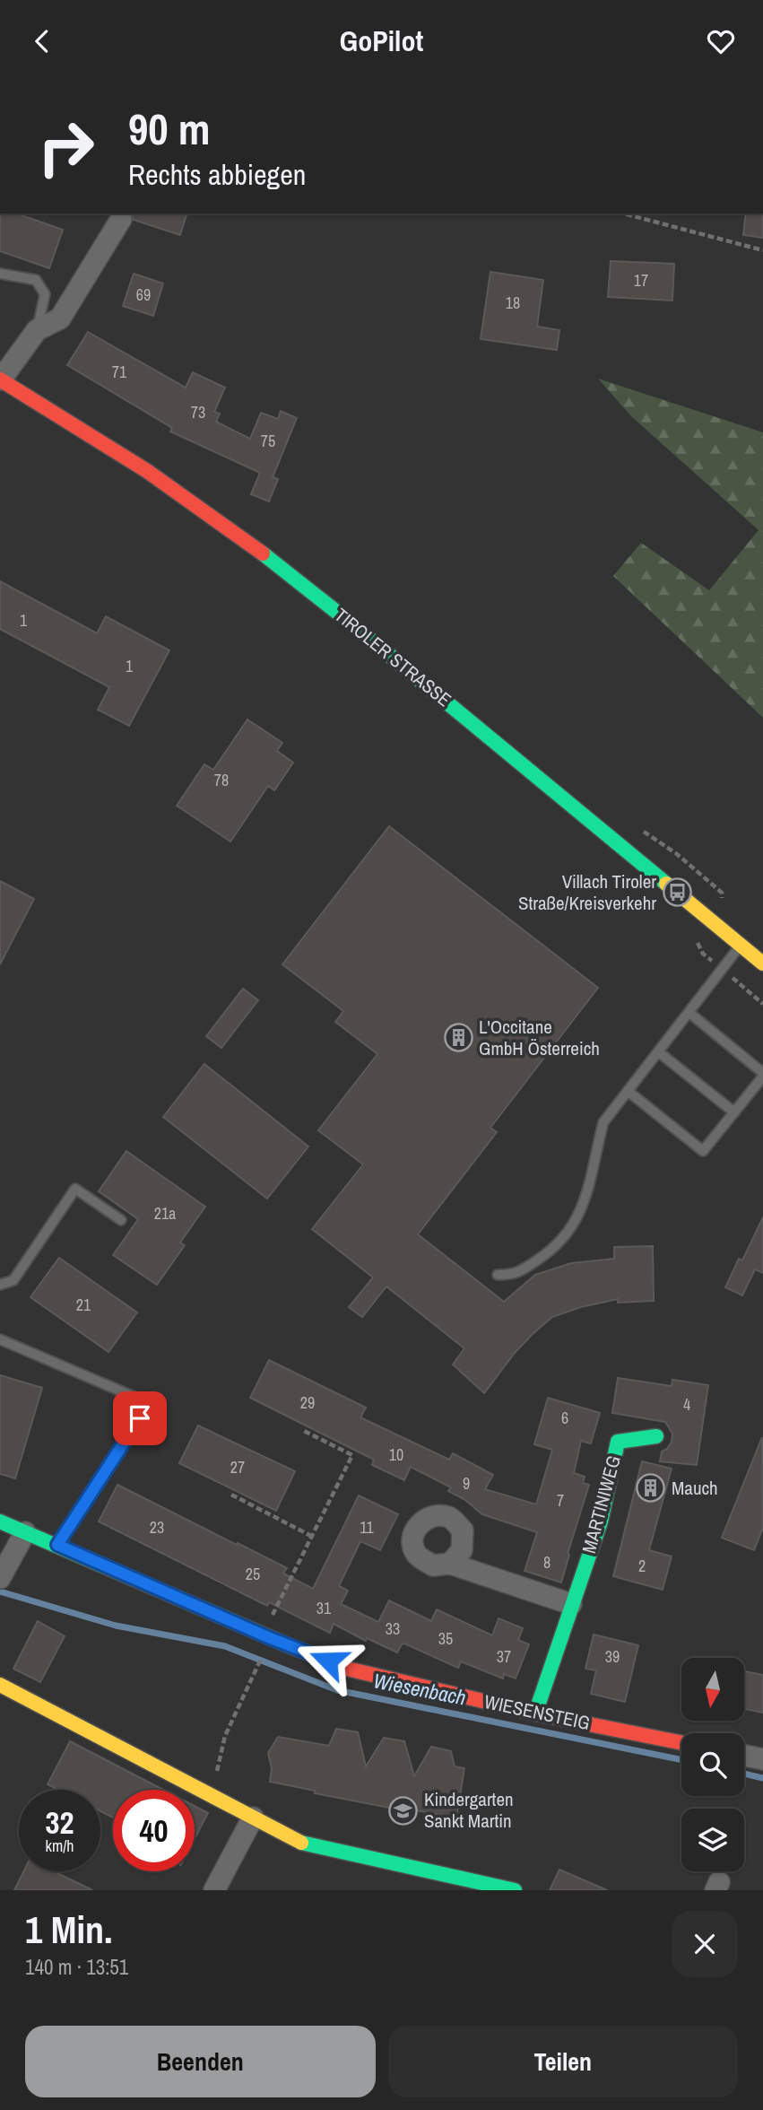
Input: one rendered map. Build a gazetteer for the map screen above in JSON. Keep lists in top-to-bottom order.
{
  "streets": {
    "street": ["TIROLER STRASSE", "MARTINIWEG", "WIESENSTEIG"]
  },
  "crossings": [
    ["MARTINIWEG", "WIESENSTEIG"]
  ],
  "water": ["Wiesenbach"],
  "places": {
    "bus stop": ["Villach Tiroler Straße/Kreisverkehr"],
    "building": ["L'Occitane GmbH Österreich", "Mauch"],
    "school or university": ["Kindergarten Sankt Martin"]
  },
  "house_numbers": [
    "17",
    "69",
    "18",
    "71",
    "73",
    "75",
    "1",
    "1",
    "78",
    "21a",
    "21",
    "29",
    "4",
    "6",
    "10",
    "27",
    "9",
    "7",
    "23",
    "11",
    "8",
    "2",
    "25",
    "31",
    "33",
    "35",
    "37",
    "39"
  ],
  "north": "bottom",
  "page": {
    "header": "GoPilot",
    "turn": ["90 m", "Rechts abbiegen"],
    "speed": "32 km/h",
    "limit": "40",
    "heading": ["1 Min.", "140 m · 13:51"],
    "buttons": ["Beenden", "Teilen"]
  }
}
